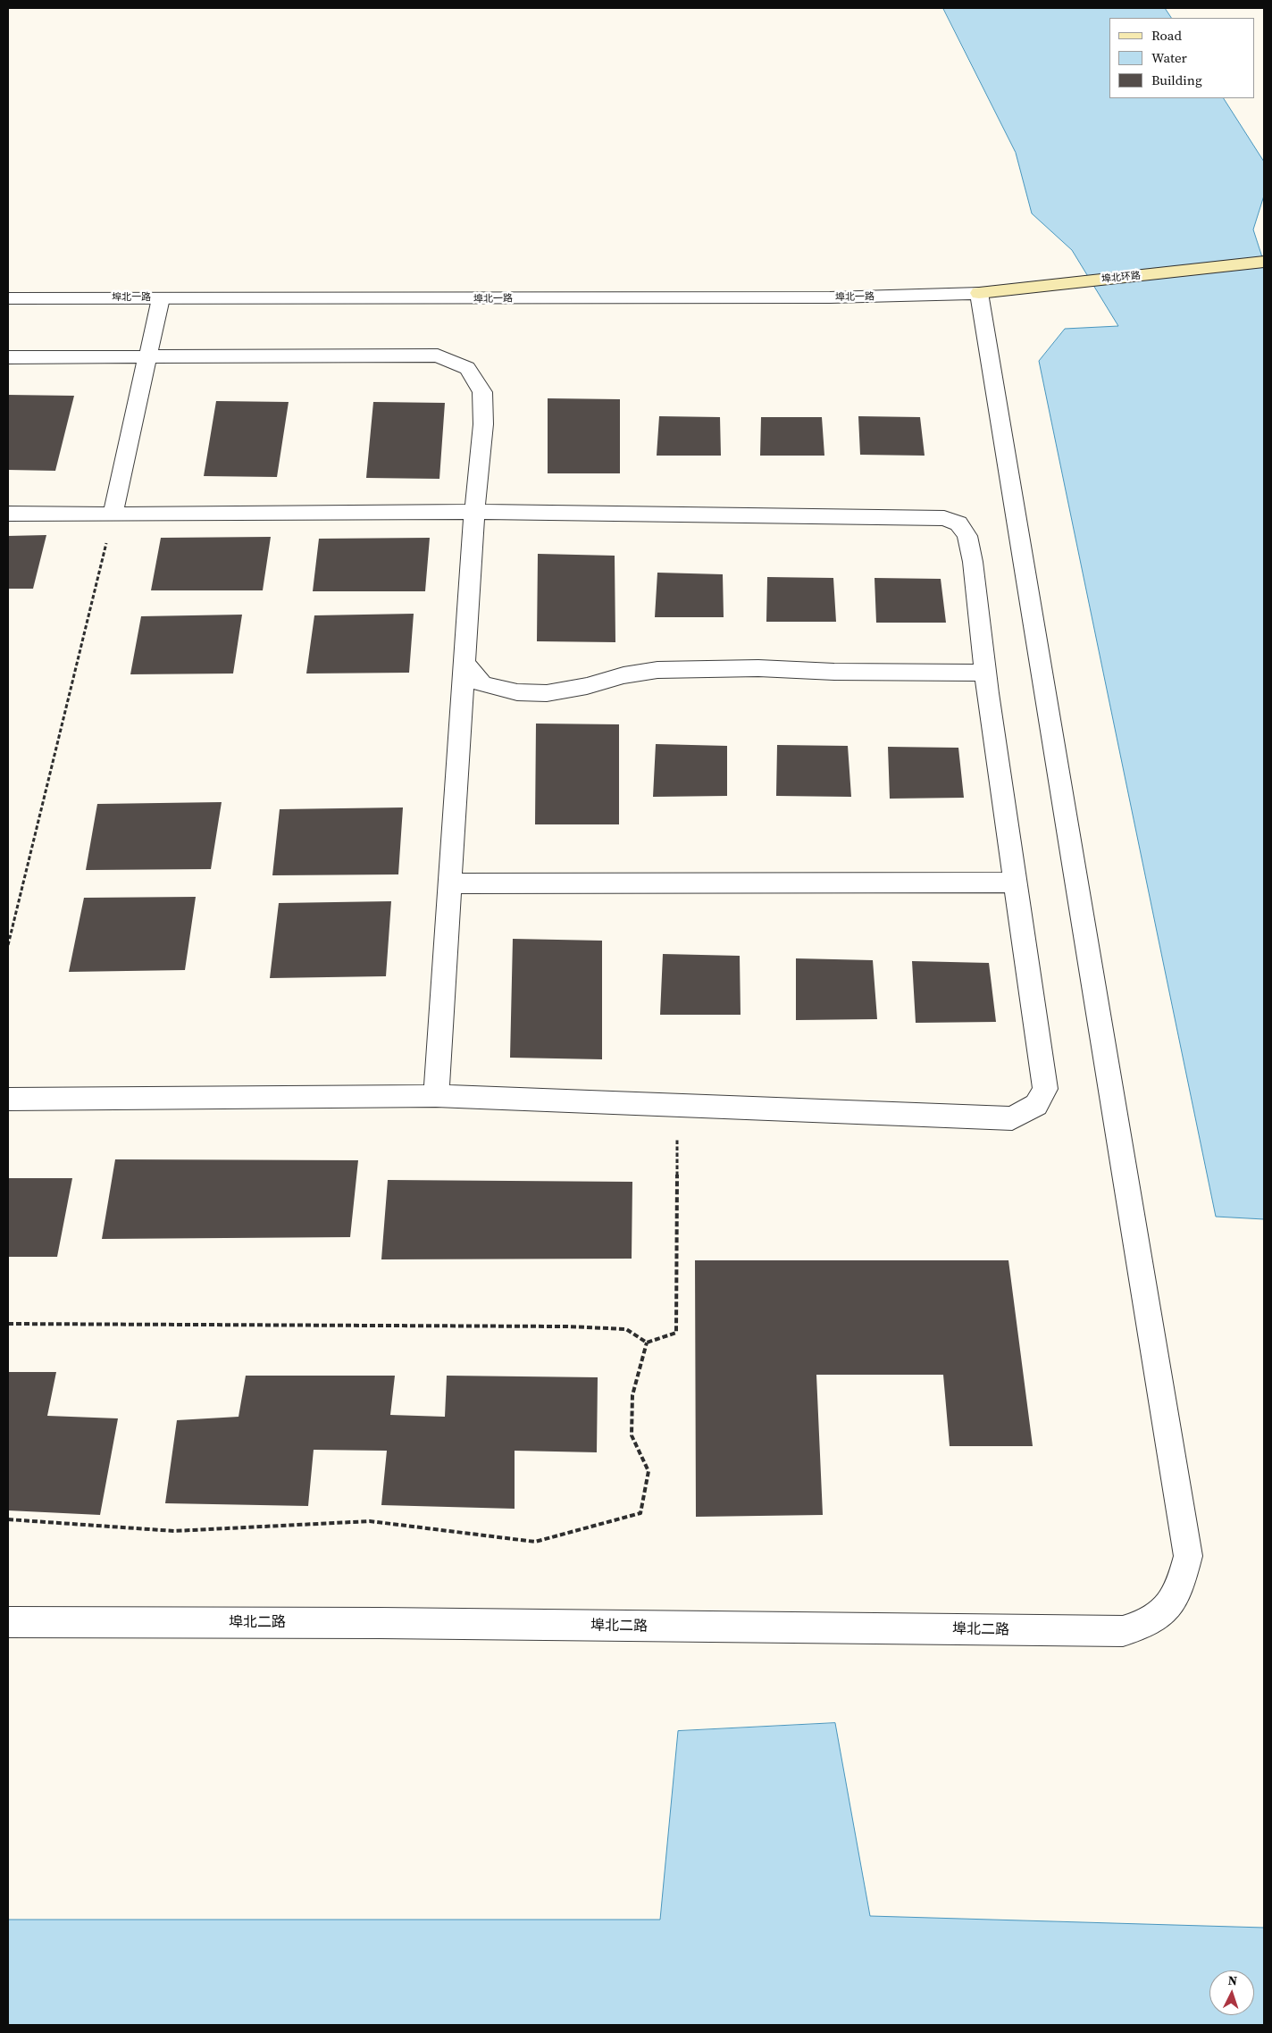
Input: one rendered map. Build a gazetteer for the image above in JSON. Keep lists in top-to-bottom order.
{
  "streets": {
    "main road": ["埠北环路"],
    "street": ["埠北一路", "埠北二路"]
  },
  "crossings": [
    ["埠北环路", "埠北一路"],
    ["埠北环路", "埠北二路"],
    ["埠北一路", "埠北二路"]
  ],
  "legend": ["Road", "Water", "Building"],
  "north": "top"
}
